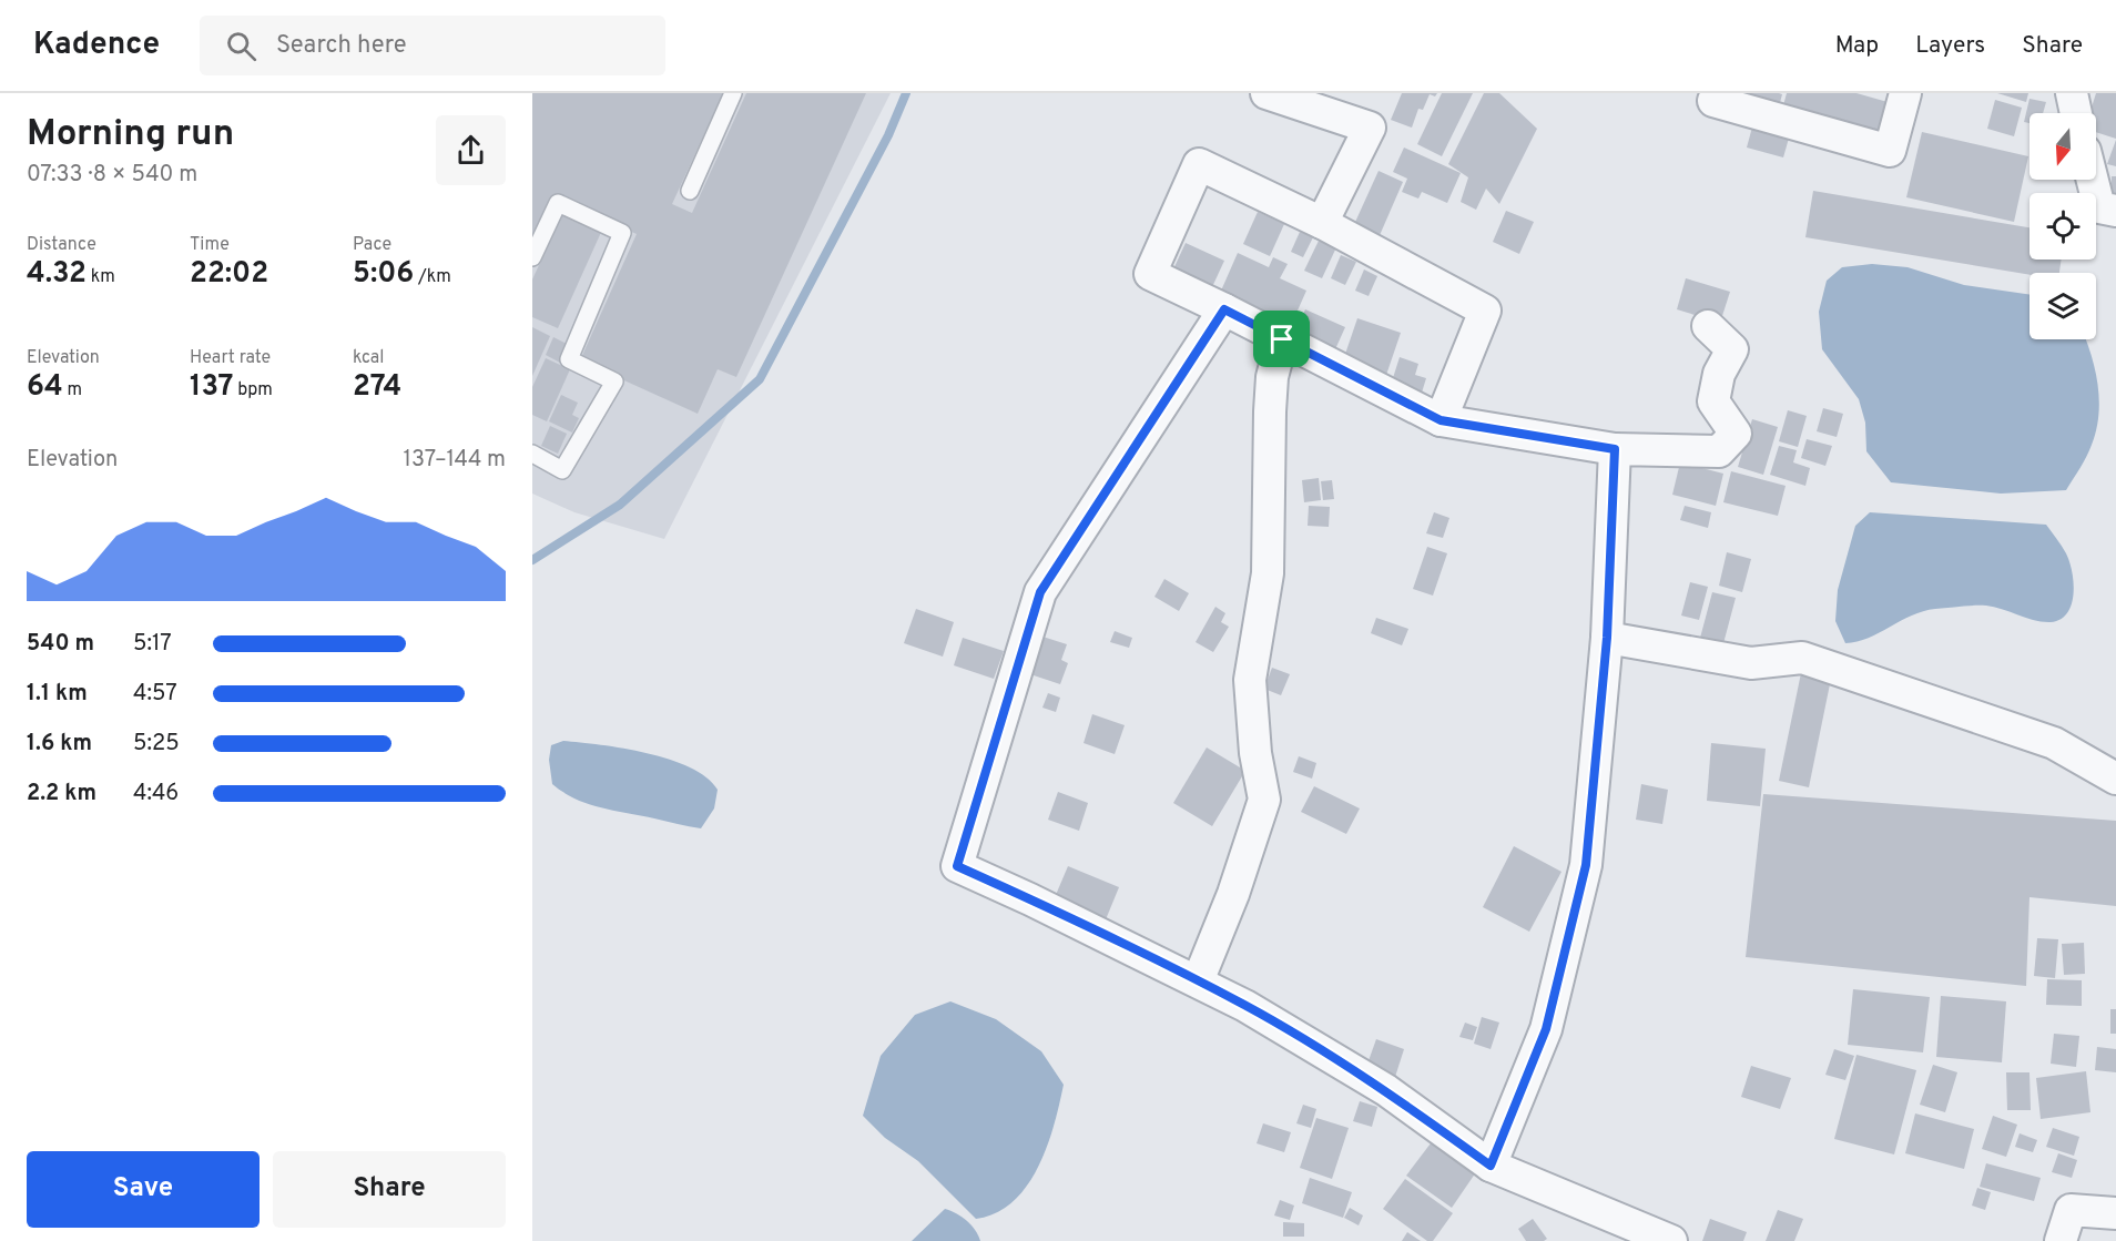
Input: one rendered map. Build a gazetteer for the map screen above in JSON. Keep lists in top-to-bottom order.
{
  "north": "bottom",
  "page": {
    "header": "Kadence",
    "search": "Search here",
    "nav": ["Map", "Layers", "Share"],
    "heading": ["Morning run", "07:33 · 8 × 540 m"],
    "stats": [
      ["Distance", "4.32 km"],
      ["Time", "22:02"],
      ["Pace", "5:06 /km"],
      ["Elevation", "64 m"],
      ["Heart rate", "137 bpm"],
      ["kcal", "274"]
    ],
    "chart": ["Elevation", "137–144 m"],
    "list": [
      {
        "name": "540 m",
        "note": "5:17"
      },
      {
        "name": "1.1 km",
        "note": "4:57"
      },
      {
        "name": "1.6 km",
        "note": "5:25"
      },
      {
        "name": "2.2 km",
        "note": "4:46"
      }
    ],
    "buttons": ["Save", "Share"]
  }
}
